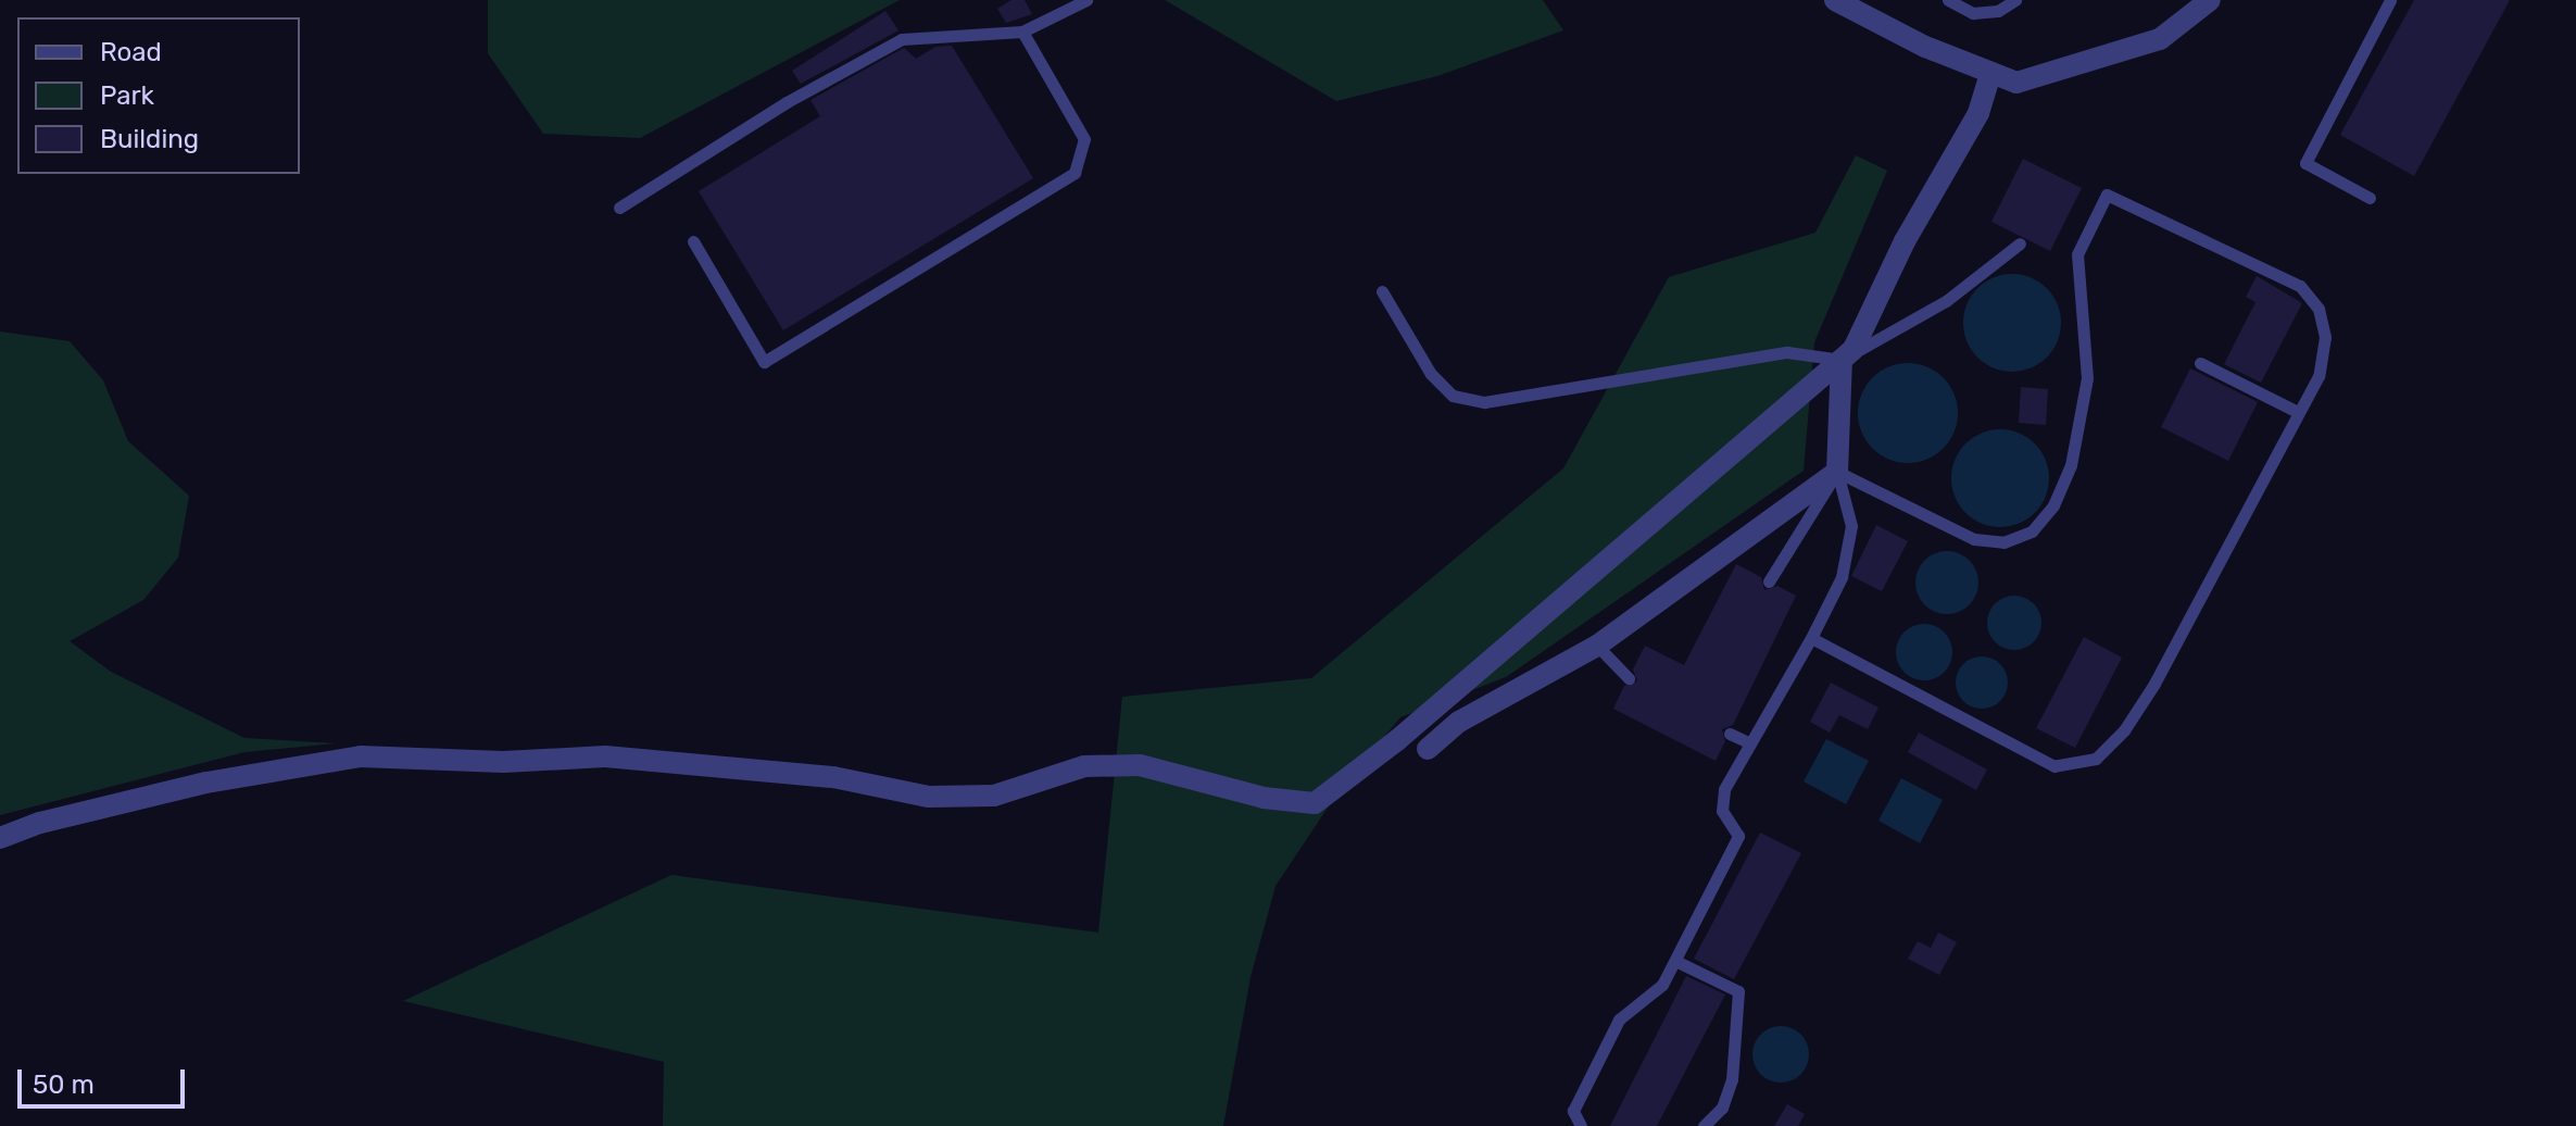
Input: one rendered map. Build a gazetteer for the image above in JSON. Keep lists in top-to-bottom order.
{
  "legend": ["Road", "Park", "Building"],
  "scale_bar": "50 m"
}
